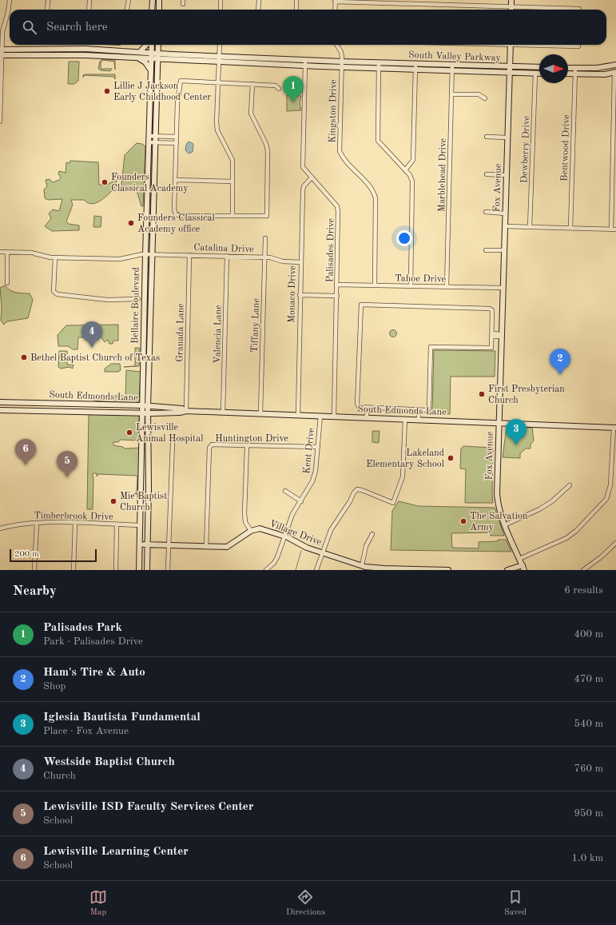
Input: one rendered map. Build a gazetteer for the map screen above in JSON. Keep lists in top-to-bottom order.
{
  "streets": {
    "main road": [
      "South Valley Parkway",
      "Fox Avenue",
      "Bellaire Boulevard",
      "South Edmonds Lane",
      "Timberbrook Drive",
      "Village Drive"
    ],
    "street": [
      "Kingston Drive",
      "Bentwood Drive",
      "Dewberry Drive",
      "Marblehead Drive",
      "Catalina Drive",
      "Palisades Drive",
      "Tahoe Drive",
      "Monaco Drive",
      "Tiffany Lane",
      "Granada Lane",
      "Valencia Lane",
      "Huntington Drive",
      "Kent Drive"
    ]
  },
  "crossings": [
    ["South Valley Parkway", "Kingston Drive"],
    ["South Valley Parkway", "Dewberry Drive"],
    ["South Valley Parkway", "Marblehead Drive"],
    ["South Valley Parkway", "Fox Avenue"],
    ["South Valley Parkway", "Palisades Drive"],
    ["South Valley Parkway", "Bellaire Boulevard"],
    ["Kingston Drive", "Tahoe Drive"],
    ["Marblehead Drive", "Tahoe Drive"],
    ["Fox Avenue", "Tahoe Drive"],
    ["Fox Avenue", "South Edmonds Lane"],
    ["Catalina Drive", "Monaco Drive"],
    ["Catalina Drive", "Bellaire Boulevard"],
    ["Catalina Drive", "Tiffany Lane"],
    ["Catalina Drive", "Granada Lane"],
    ["Catalina Drive", "Valencia Lane"],
    ["Palisades Drive", "Tahoe Drive"],
    ["Palisades Drive", "Monaco Drive"],
    ["Palisades Drive", "South Edmonds Lane"],
    ["Monaco Drive", "South Edmonds Lane"],
    ["Bellaire Boulevard", "South Edmonds Lane"],
    ["Bellaire Boulevard", "Timberbrook Drive"],
    ["Tiffany Lane", "South Edmonds Lane"],
    ["Granada Lane", "South Edmonds Lane"],
    ["Valencia Lane", "South Edmonds Lane"],
    ["South Edmonds Lane", "Kent Drive"],
    ["Huntington Drive", "Kent Drive"],
    ["Kent Drive", "Village Drive"]
  ],
  "places": [
    "Lillie J Jackson Early Childhood Center",
    "Founders Classical Academy",
    "Founders Classical Academy office",
    "Bethel Baptist Church of Texas",
    "First Presbyterian Church",
    "Lewisville Animal Hospital",
    "Lakeland Elementary School",
    "Mie Baptist Church",
    "The Salvation Army"
  ],
  "scale_bar": "200 m",
  "north": "right",
  "page": {
    "search": "Search here",
    "pins": [
      "1",
      "4",
      "2",
      "3",
      "6",
      "5"
    ],
    "scale": "200 m",
    "heading": ["Nearby", "6 results"],
    "list": [
      {
        "mark": "1",
        "name": "Palisades Park",
        "note": "Park · Palisades Drive",
        "value": "400 m"
      },
      {
        "mark": "2",
        "name": "Ham's Tire & Auto",
        "note": "Shop",
        "value": "470 m"
      },
      {
        "mark": "3",
        "name": "Iglesia Bautista Fundamental",
        "note": "Place · Fox Avenue",
        "value": "540 m"
      },
      {
        "mark": "4",
        "name": "Westside Baptist Church",
        "note": "Church",
        "value": "760 m"
      },
      {
        "mark": "5",
        "name": "Lewisville ISD Faculty Services Center",
        "note": "School",
        "value": "950 m"
      },
      {
        "mark": "6",
        "name": "Lewisville Learning Center",
        "note": "School",
        "value": "1.0 km"
      }
    ],
    "nav": ["Map", "Directions", "Saved"]
  }
}
